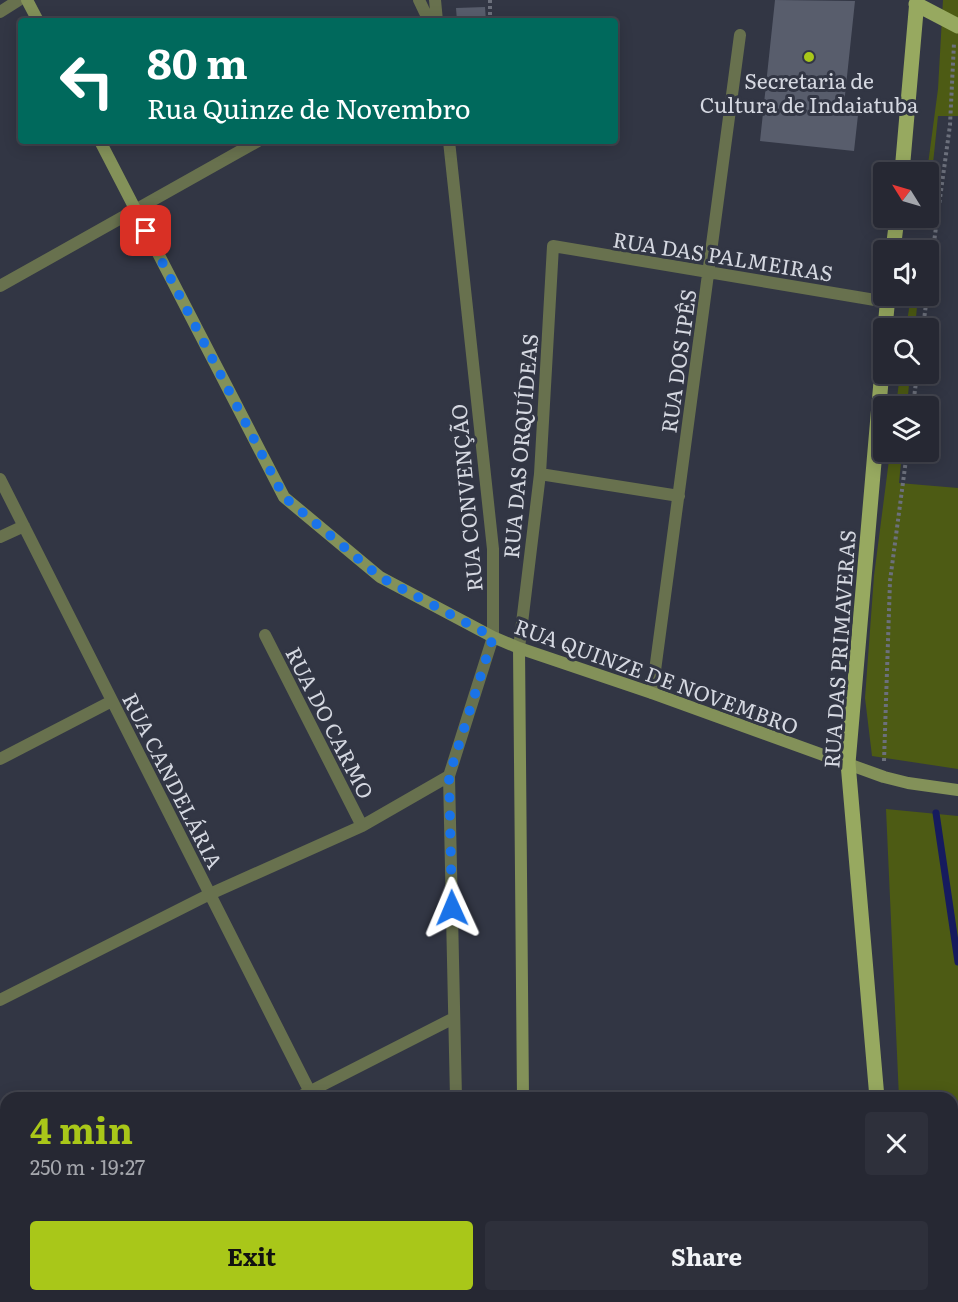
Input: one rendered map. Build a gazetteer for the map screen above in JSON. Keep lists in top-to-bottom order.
{
  "streets": {
    "main road": ["RUA DAS PRIMAVERAS", "RUA QUINZE DE NOVEMBRO"],
    "street": [
      "RUA DAS PALMEIRAS",
      "RUA DOS IPÊS",
      "RUA DAS ORQUÍDEAS",
      "RUA CONVENÇÃO",
      "RUA DO CARMO",
      "RUA CANDELÁRIA"
    ]
  },
  "crossings": [
    ["RUA DAS PALMEIRAS", "RUA DOS IPÊS"],
    ["RUA DAS PALMEIRAS", "RUA DAS ORQUÍDEAS"],
    ["RUA DOS IPÊS", "RUA QUINZE DE NOVEMBRO"],
    ["RUA DAS ORQUÍDEAS", "RUA QUINZE DE NOVEMBRO"],
    ["RUA CONVENÇÃO", "RUA QUINZE DE NOVEMBRO"],
    ["RUA DAS PRIMAVERAS", "RUA QUINZE DE NOVEMBRO"]
  ],
  "places": ["Secretaria de Cultura de Indaiatuba"],
  "north": "top left",
  "page": {
    "turn": ["80 m", "Rua Quinze de Novembro"],
    "heading": ["4 min", "250 m · 19:27"],
    "buttons": ["Exit", "Share"]
  }
}
